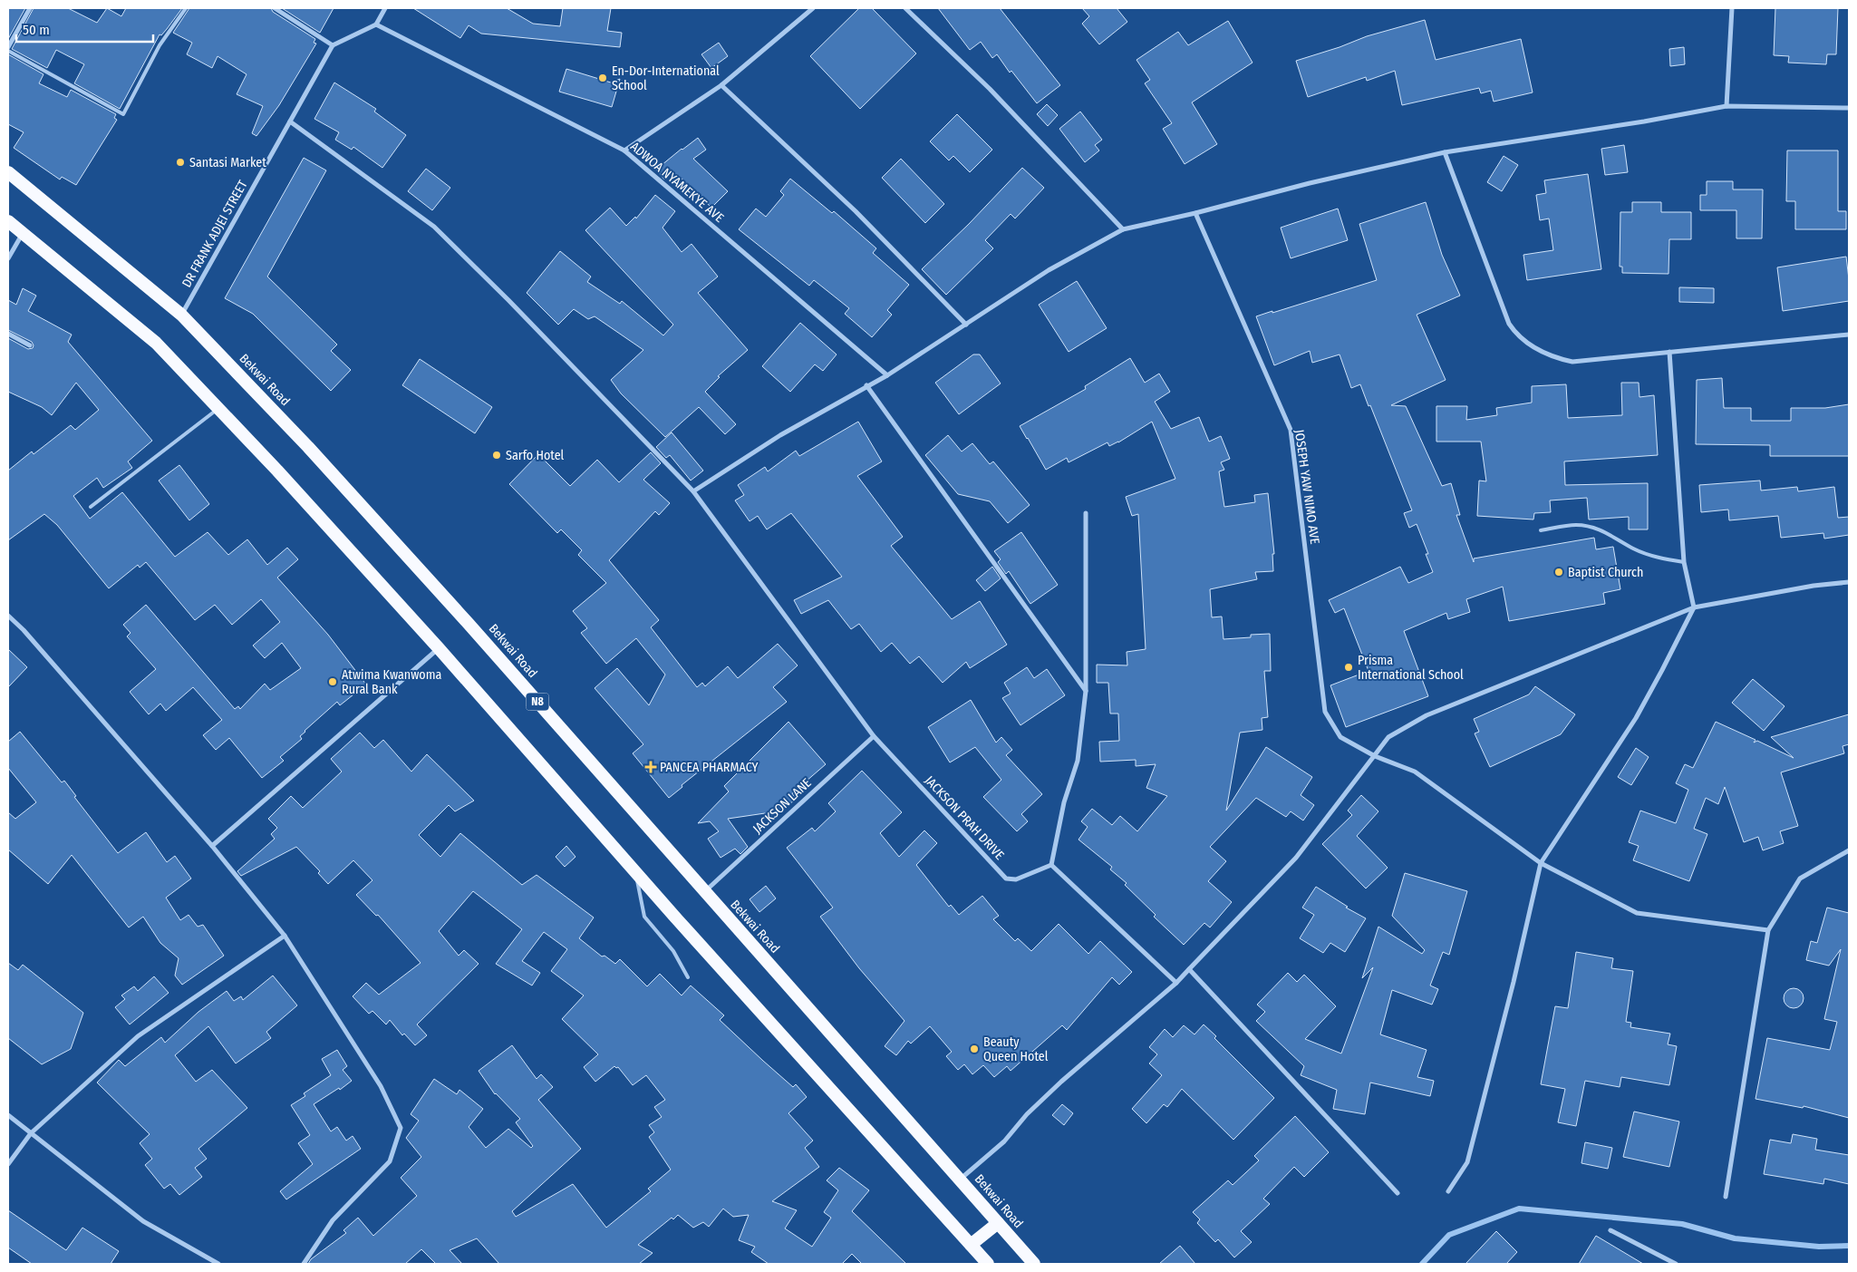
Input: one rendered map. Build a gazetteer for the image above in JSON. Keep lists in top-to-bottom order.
{
  "streets": {
    "highway": ["Bekwai Road", "N8"],
    "street": [
      "ADWOA NYAMEKYE AVE",
      "DR FRANK ADJEI STREET",
      "JOSEPH YAW NIMO AVE",
      "JACKSON LANE",
      "JACKSON PRAH DRIVE"
    ]
  },
  "crossings": [
    ["DR FRANK ADJEI STREET", "Bekwai Road"],
    ["DR FRANK ADJEI STREET", "JACKSON PRAH DRIVE"],
    ["Bekwai Road", "JACKSON LANE"],
    ["JACKSON LANE", "JACKSON PRAH DRIVE"]
  ],
  "places": {
    "other": [
      "En-Dor-International School",
      "Santasi Market",
      "Sarfo Hotel",
      "Baptist Church",
      "Prisma International School",
      "Atwima Kwanwoma Rural Bank",
      "Beauty Queen Hotel"
    ],
    "health": ["PANCEA PHARMACY"]
  },
  "scale_bar": "50 m"
}
